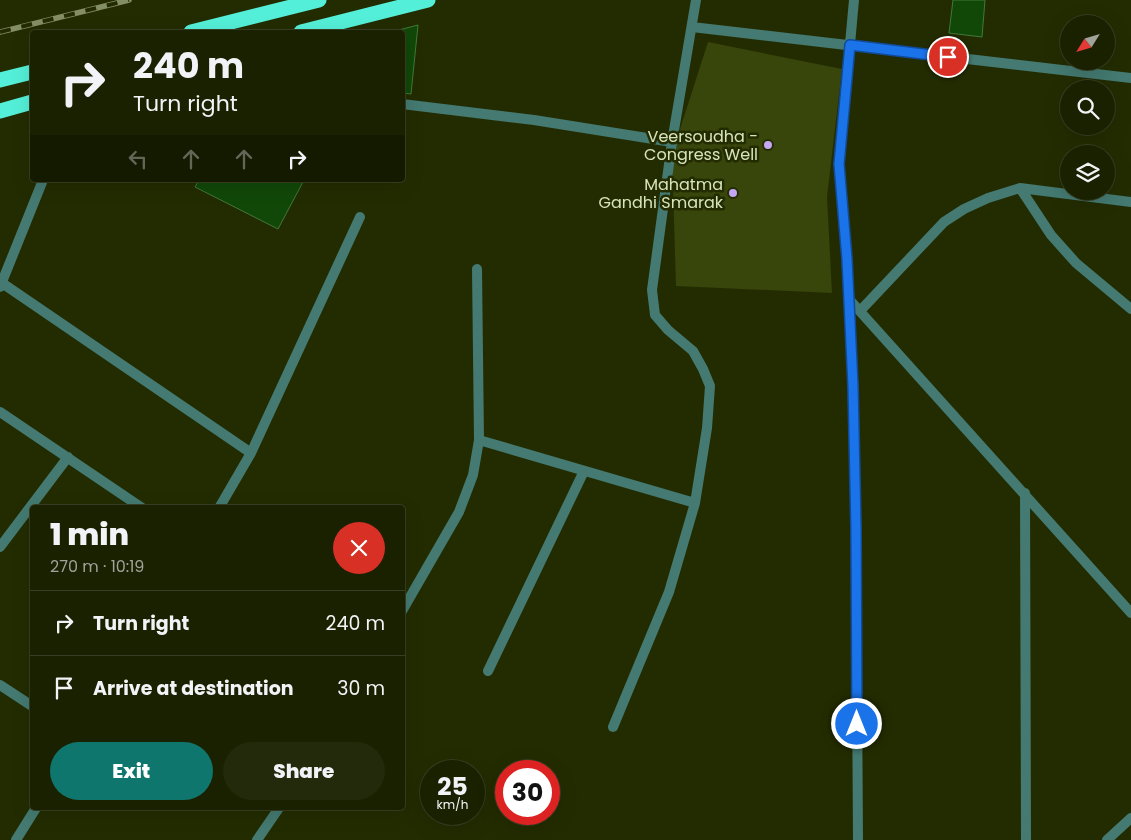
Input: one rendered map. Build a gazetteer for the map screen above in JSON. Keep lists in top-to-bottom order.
{
  "places": ["Veersoudha - Congress Well", "Mahatma Gandhi Smarak"],
  "north": "bottom left",
  "page": {
    "turn": ["240 m", "Turn right"],
    "heading": ["1 min", "270 m · 10:19"],
    "list": [
      {
        "name": "Turn right",
        "value": "240 m"
      },
      {
        "name": "Arrive at destination",
        "value": "30 m"
      }
    ],
    "buttons": ["Exit", "Share"],
    "speed": "25 km/h",
    "limit": "30"
  }
}
